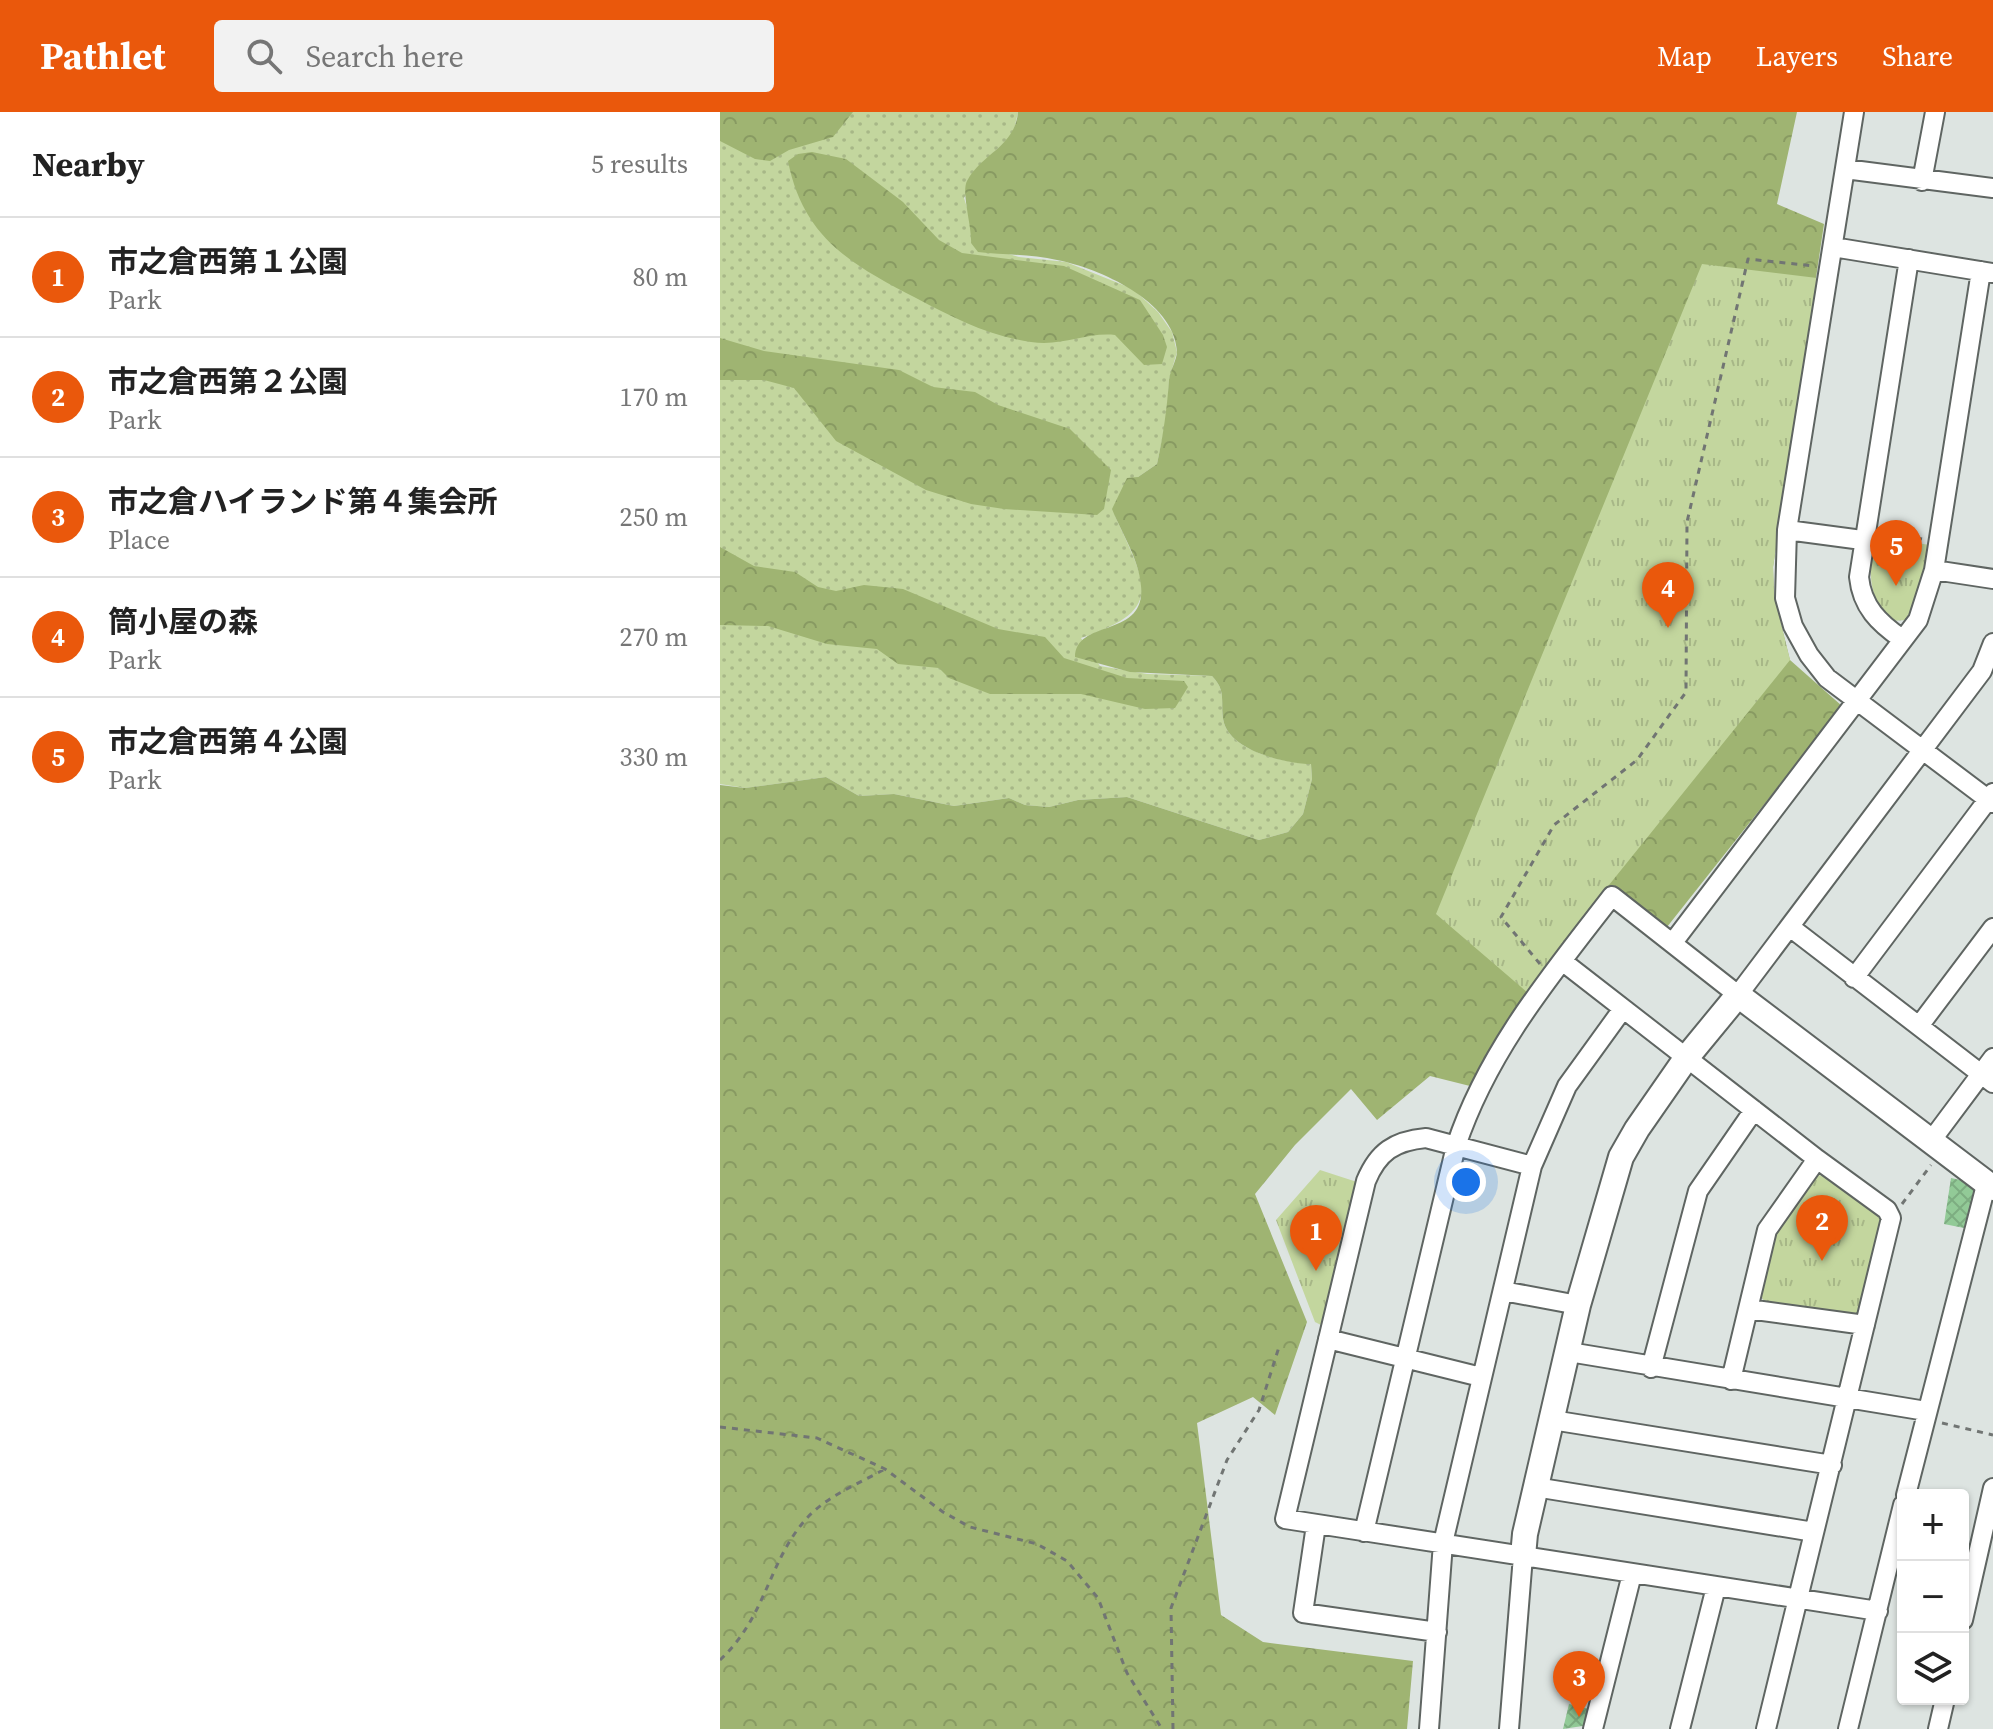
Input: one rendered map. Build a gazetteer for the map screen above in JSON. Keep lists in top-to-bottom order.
{
  "page": {
    "header": "Pathlet",
    "search": "Search here",
    "nav": ["Map", "Layers", "Share"],
    "heading": ["Nearby", "5 results"],
    "list": [
      {
        "mark": "1",
        "name": "市之倉西第１公園",
        "note": "Park",
        "value": "80 m"
      },
      {
        "mark": "2",
        "name": "市之倉西第２公園",
        "note": "Park",
        "value": "170 m"
      },
      {
        "mark": "3",
        "name": "市之倉ハイランド第４集会所",
        "note": "Place",
        "value": "250 m"
      },
      {
        "mark": "4",
        "name": "筒小屋の森",
        "note": "Park",
        "value": "270 m"
      },
      {
        "mark": "5",
        "name": "市之倉西第４公園",
        "note": "Park",
        "value": "330 m"
      }
    ],
    "pins": [
      "5",
      "4",
      "2",
      "1",
      "3"
    ],
    "map_buttons": ["+", "−"]
  }
}
